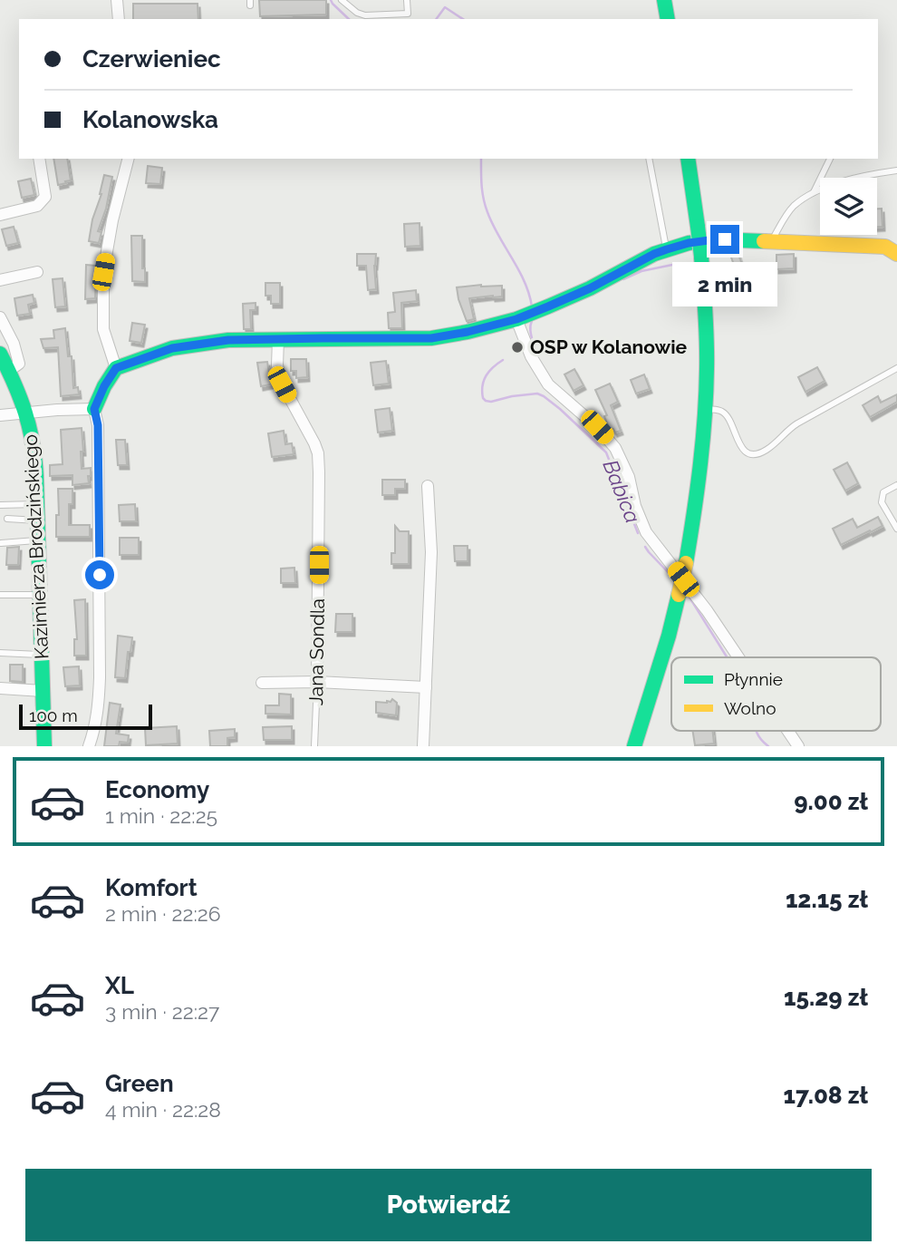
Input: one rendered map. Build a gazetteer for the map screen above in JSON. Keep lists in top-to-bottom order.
{
  "streets": {
    "main road": ["Kazimierza Brodzińskiego"],
    "street": ["Jana Sondla"]
  },
  "water": ["Babica"],
  "places": ["OSP w Kolanowie"],
  "legend": ["Płynnie", "Wolno"],
  "scale_bar": "100 m",
  "page": {
    "banner": ["Czerwieniec", "Kolanowska"],
    "bubble": "2 min",
    "scale": "100 m",
    "list": [
      {
        "name": "Economy",
        "note": "1 min · 22:25",
        "value": "9.00 zł"
      },
      {
        "name": "Komfort",
        "note": "2 min · 22:26",
        "value": "12.15 zł"
      },
      {
        "name": "XL",
        "note": "3 min · 22:27",
        "value": "15.29 zł"
      },
      {
        "name": "Green",
        "note": "4 min · 22:28",
        "value": "17.08 zł"
      }
    ],
    "buttons": "Potwierdź"
  }
}
